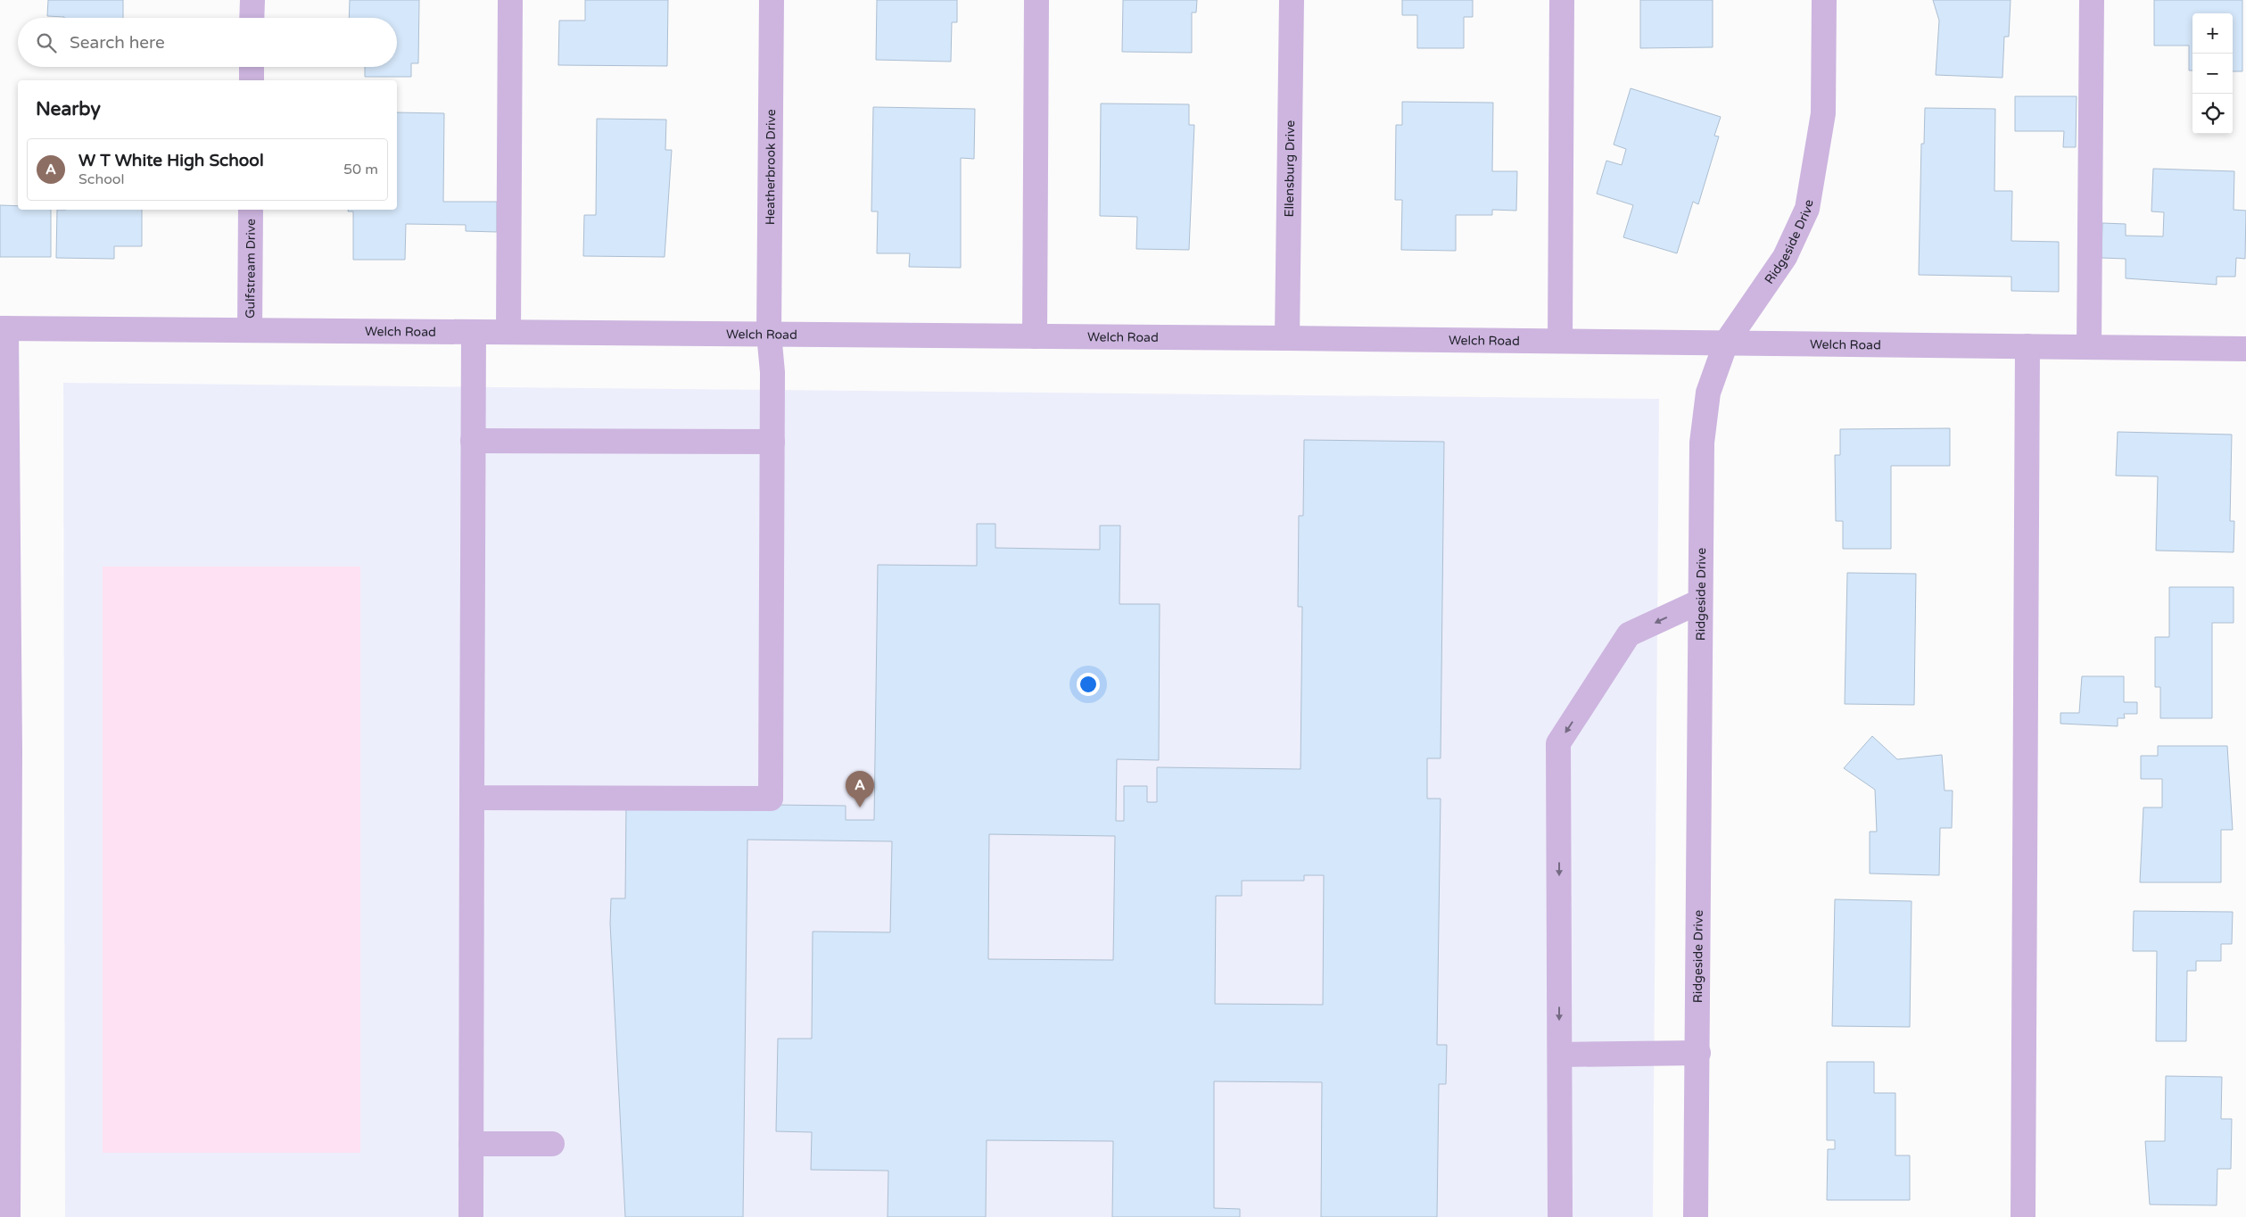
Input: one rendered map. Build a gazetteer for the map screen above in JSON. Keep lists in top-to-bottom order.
{
  "streets": {
    "street": [
      "Heatherbrook Drive",
      "Ellensburg Drive",
      "Ridgeside Drive",
      "Gulfstream Drive",
      "Welch Road"
    ]
  },
  "crossings": [
    ["Heatherbrook Drive", "Welch Road"],
    ["Ellensburg Drive", "Welch Road"],
    ["Ridgeside Drive", "Welch Road"],
    ["Gulfstream Drive", "Welch Road"]
  ],
  "page": {
    "map_buttons": ["+", "−"],
    "search": "Search here",
    "heading": "Nearby",
    "list": [
      {
        "mark": "A",
        "name": "W T White High School",
        "note": "School",
        "value": "50 m"
      }
    ],
    "pins": "A"
  }
}
